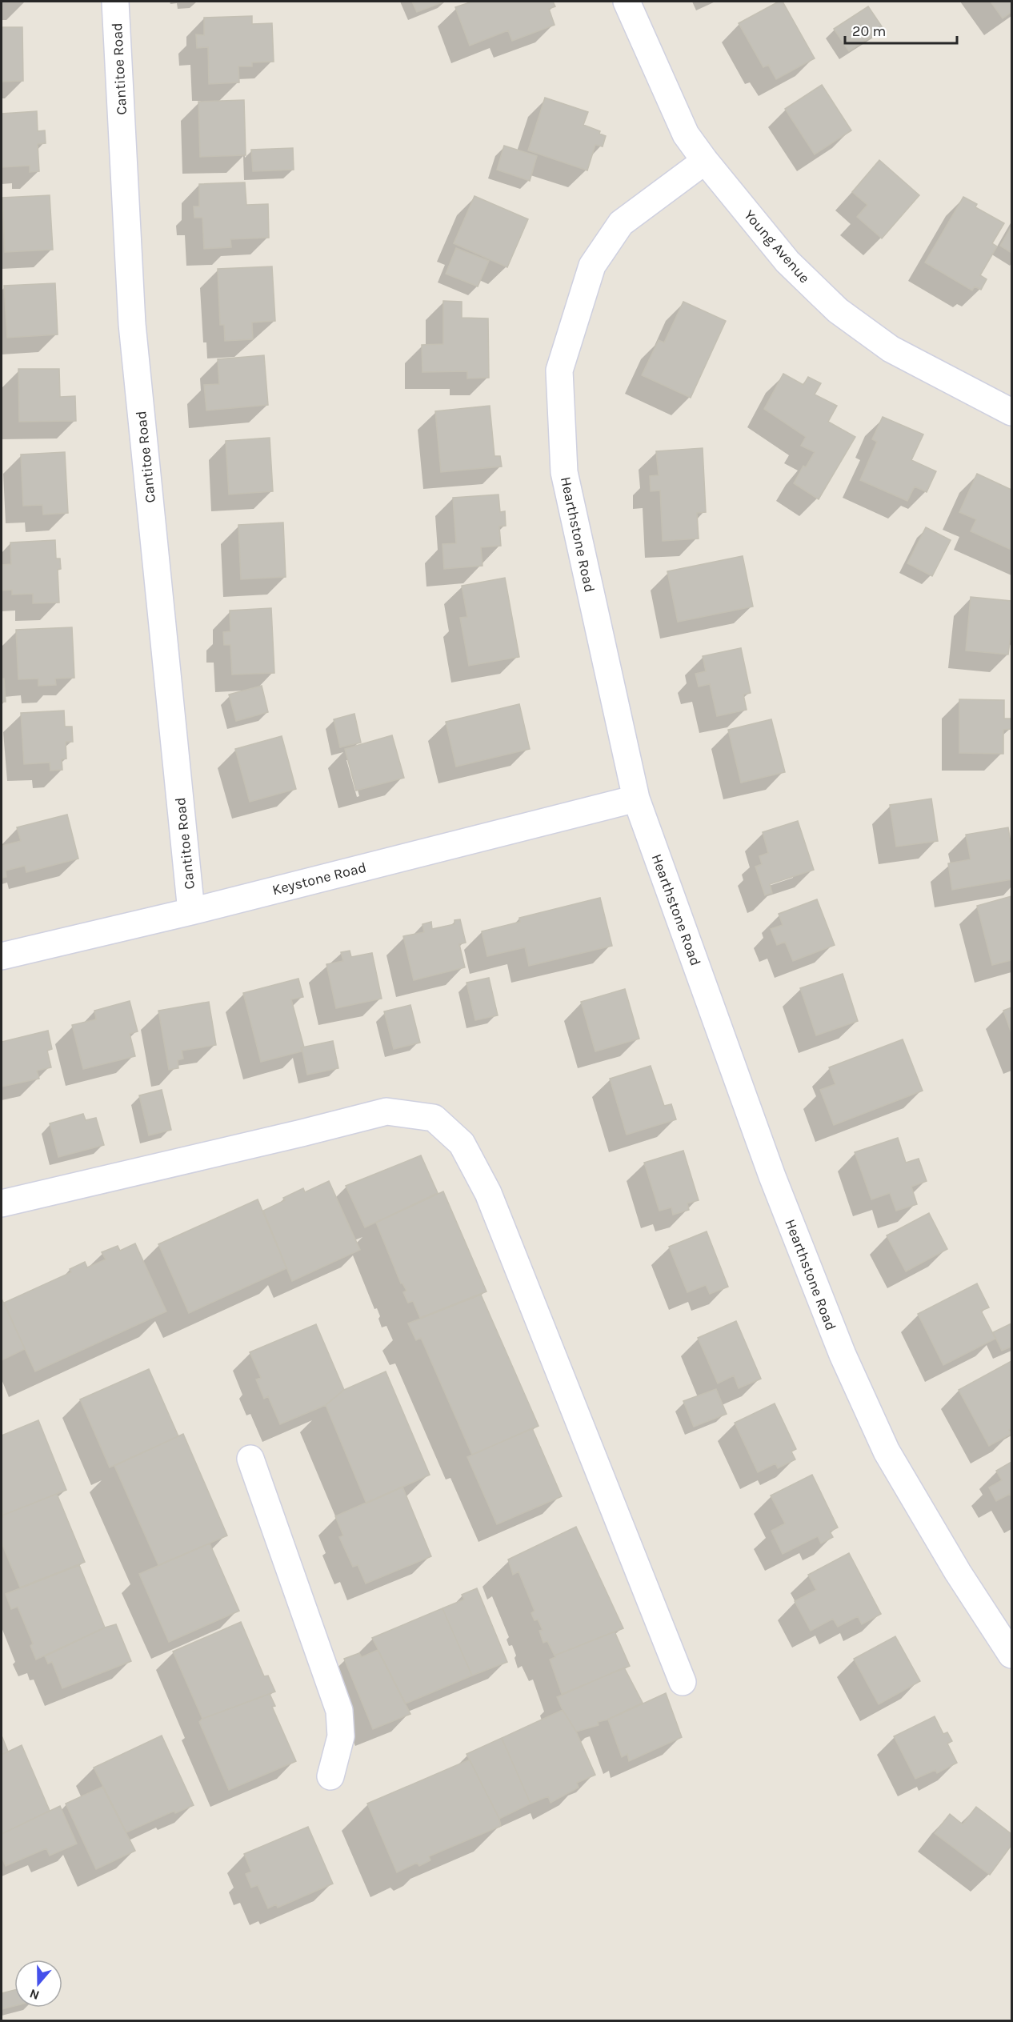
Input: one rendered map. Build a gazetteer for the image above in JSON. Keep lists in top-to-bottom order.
{
  "streets": {
    "street": [
      "Cantitoe Road",
      "Young Avenue",
      "Hearthstone Road",
      "Keystone Road"
    ]
  },
  "crossings": [
    ["Cantitoe Road", "Keystone Road"],
    ["Young Avenue", "Hearthstone Road"],
    ["Hearthstone Road", "Keystone Road"]
  ],
  "scale_bar": "20 m",
  "north": "bottom"
}
